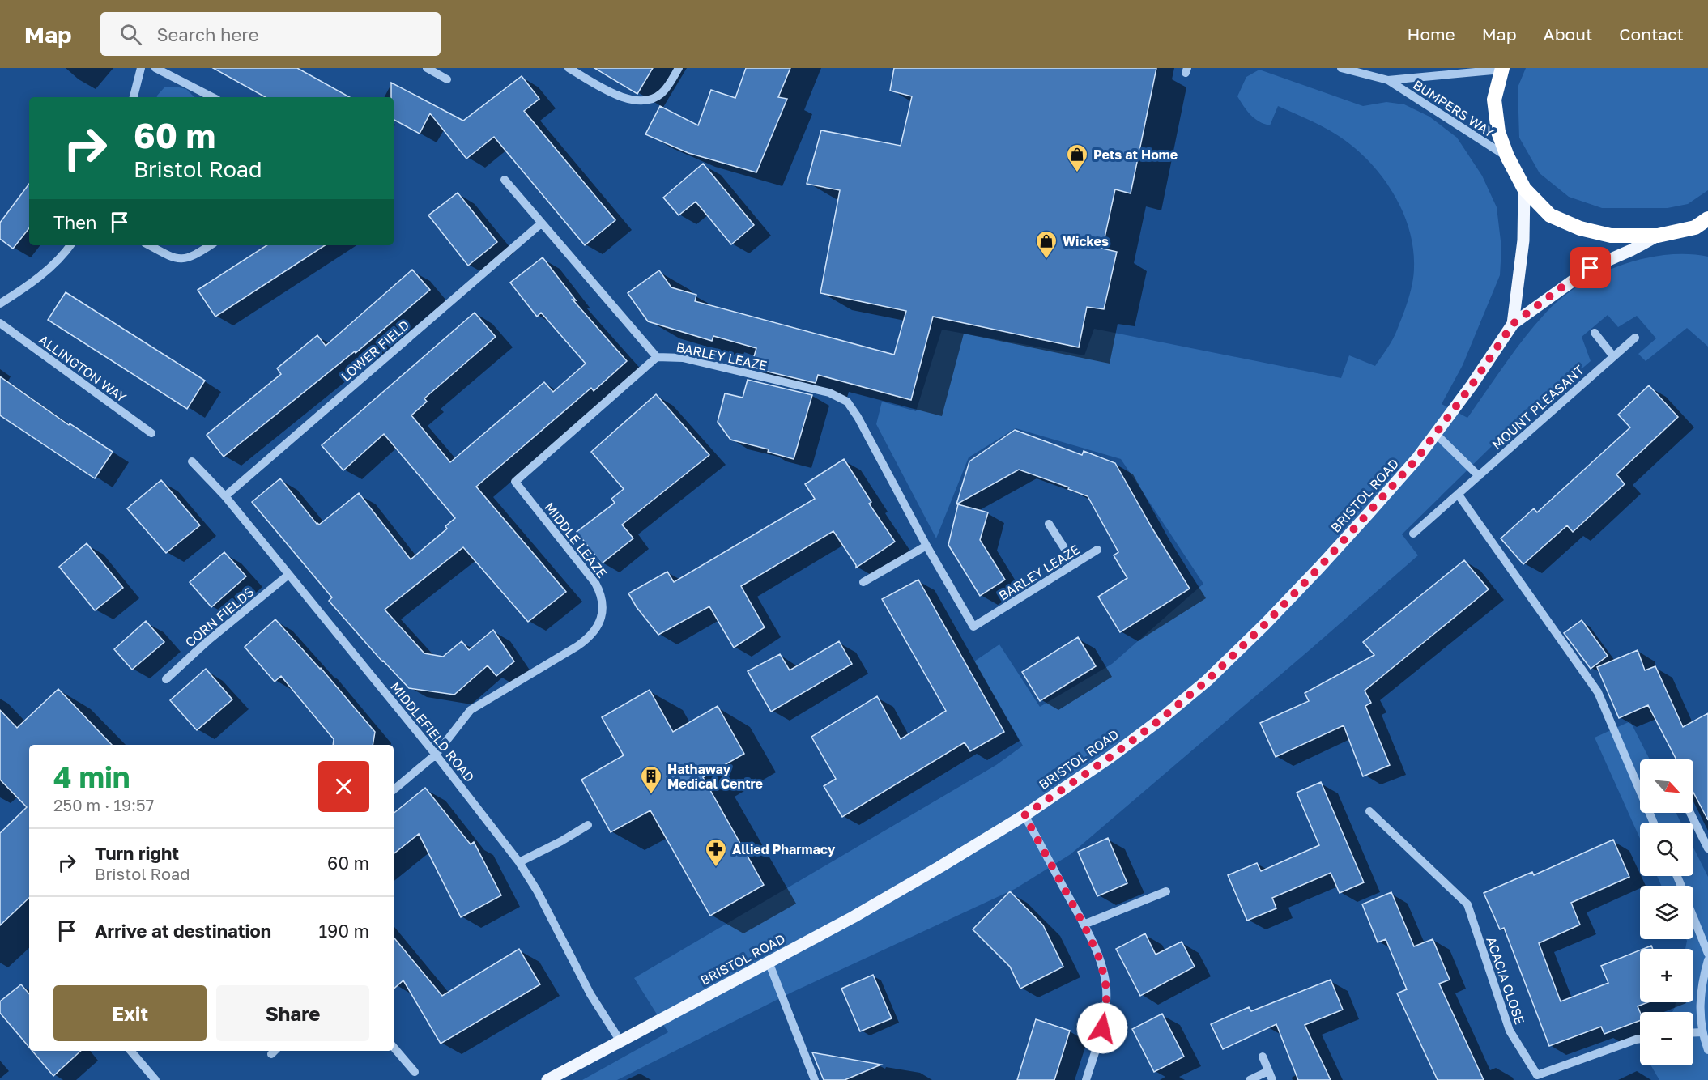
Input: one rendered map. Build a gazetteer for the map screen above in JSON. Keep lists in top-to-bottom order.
{
  "streets": {
    "main road": ["BRISTOL ROAD"],
    "street": [
      "BUMPERS WAY",
      "LOWER FIELD",
      "BARLEY LEAZE",
      "ALLINGTON WAY",
      "MOUNT PLEASANT",
      "MIDDLE LEAZE",
      "CORN FIELDS",
      "MIDDLEFIELD ROAD",
      "ACACIA CLOSE"
    ]
  },
  "crossings": [
    ["LOWER FIELD", "BARLEY LEAZE"],
    ["LOWER FIELD", "MIDDLEFIELD ROAD"],
    ["BARLEY LEAZE", "MIDDLE LEAZE"],
    ["BRISTOL ROAD", "MIDDLEFIELD ROAD"],
    ["MIDDLE LEAZE", "MIDDLEFIELD ROAD"],
    ["CORN FIELDS", "MIDDLEFIELD ROAD"]
  ],
  "places": {
    "shop": ["Pets at Home", "Wickes"],
    "building": ["Hathaway Medical Centre"],
    "pharmacy": ["Allied Pharmacy"]
  },
  "north": "bottom right",
  "page": {
    "header": "Map",
    "search": "Search here",
    "nav": [
      "Home",
      "Map",
      "About",
      "Contact"
    ],
    "turn": ["60 m", "Bristol Road"],
    "then": "Then",
    "heading": ["4 min", "250 m · 19:57"],
    "map_buttons": ["+", "−"],
    "list": [
      {
        "name": "Turn right",
        "note": "Bristol Road",
        "value": "60 m"
      },
      {
        "name": "Arrive at destination",
        "value": "190 m"
      }
    ],
    "buttons": ["Exit", "Share"]
  }
}
